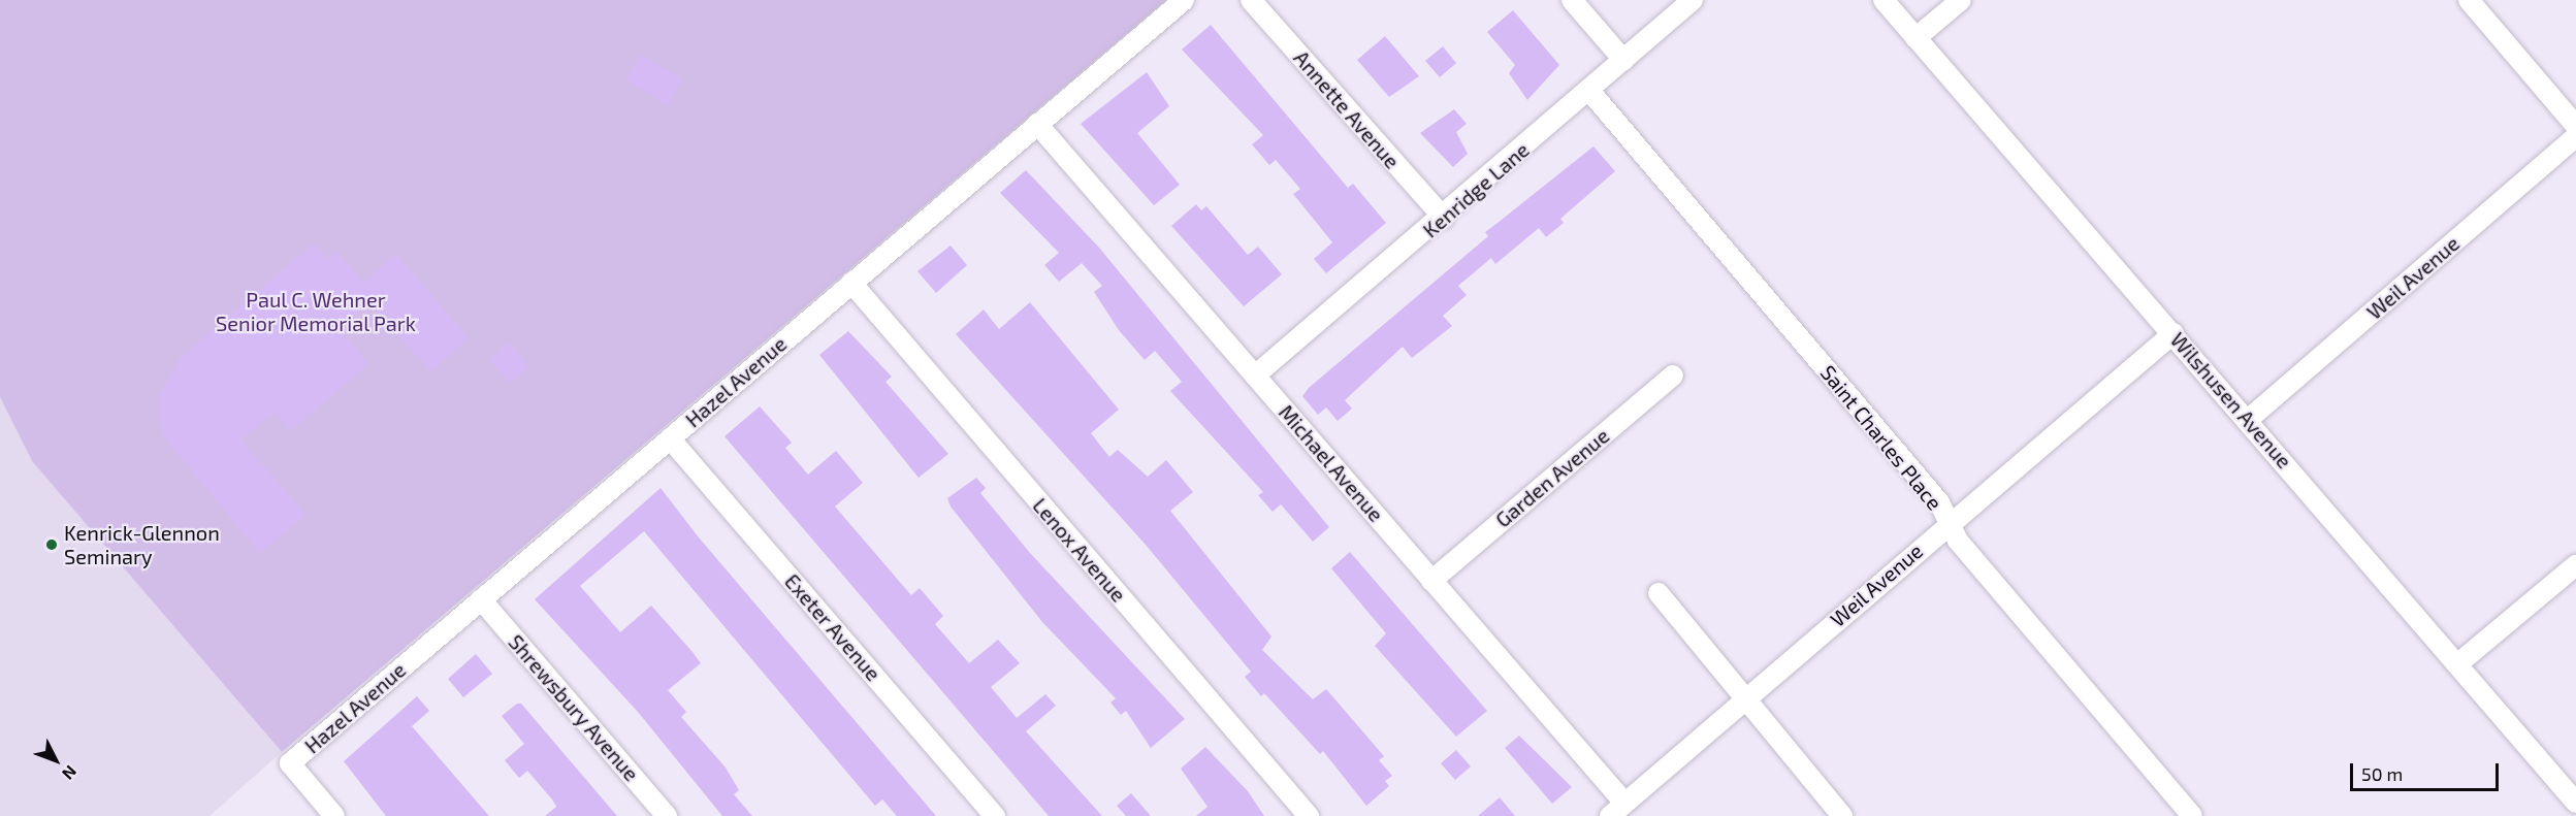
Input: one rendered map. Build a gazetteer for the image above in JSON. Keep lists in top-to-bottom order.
{
  "streets": {
    "street": [
      "Annette Avenue",
      "Kenridge Lane",
      "Weil Avenue",
      "Hazel Avenue",
      "Wilshusen Avenue",
      "Saint Charles Place",
      "Michael Avenue",
      "Garden Avenue",
      "Lenox Avenue",
      "Exeter Avenue",
      "Shrewsbury Avenue"
    ]
  },
  "crossings": [
    ["Annette Avenue", "Kenridge Lane"],
    ["Kenridge Lane", "Saint Charles Place"],
    ["Kenridge Lane", "Michael Avenue"],
    ["Weil Avenue", "Wilshusen Avenue"],
    ["Weil Avenue", "Saint Charles Place"],
    ["Weil Avenue", "Michael Avenue"],
    ["Hazel Avenue", "Michael Avenue"],
    ["Hazel Avenue", "Lenox Avenue"],
    ["Hazel Avenue", "Exeter Avenue"],
    ["Hazel Avenue", "Shrewsbury Avenue"],
    ["Michael Avenue", "Garden Avenue"]
  ],
  "parks": ["Paul C. Wehner Senior Memorial Park"],
  "places": ["Kenrick-Glennon Seminary"],
  "scale_bar": "50 m",
  "north": "bottom right"
}
